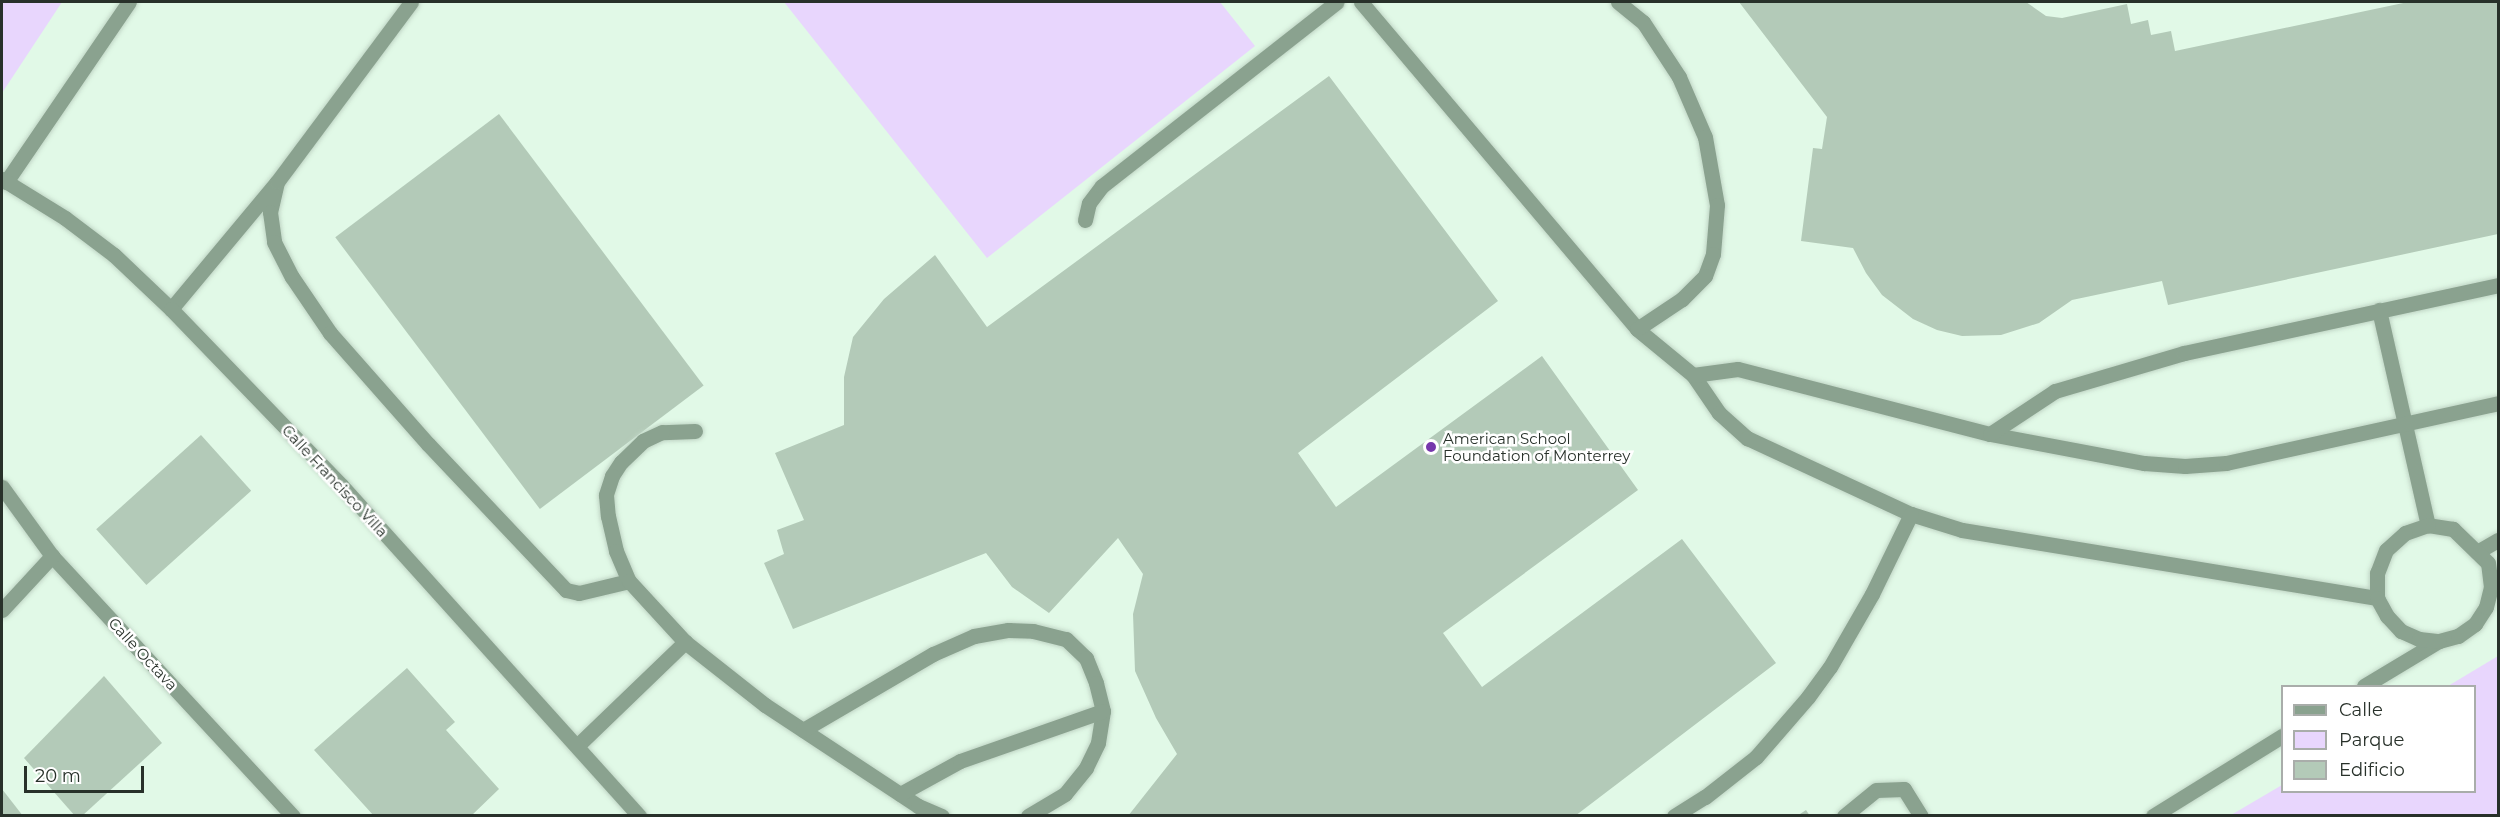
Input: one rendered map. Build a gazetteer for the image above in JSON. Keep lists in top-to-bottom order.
{
  "streets": {
    "street": ["Calle Francisco Villa", "Calle Octava"]
  },
  "places": ["American School Foundation of Monterrey"],
  "legend": ["Calle", "Parque", "Edificio"],
  "scale_bar": "20 m"
}
